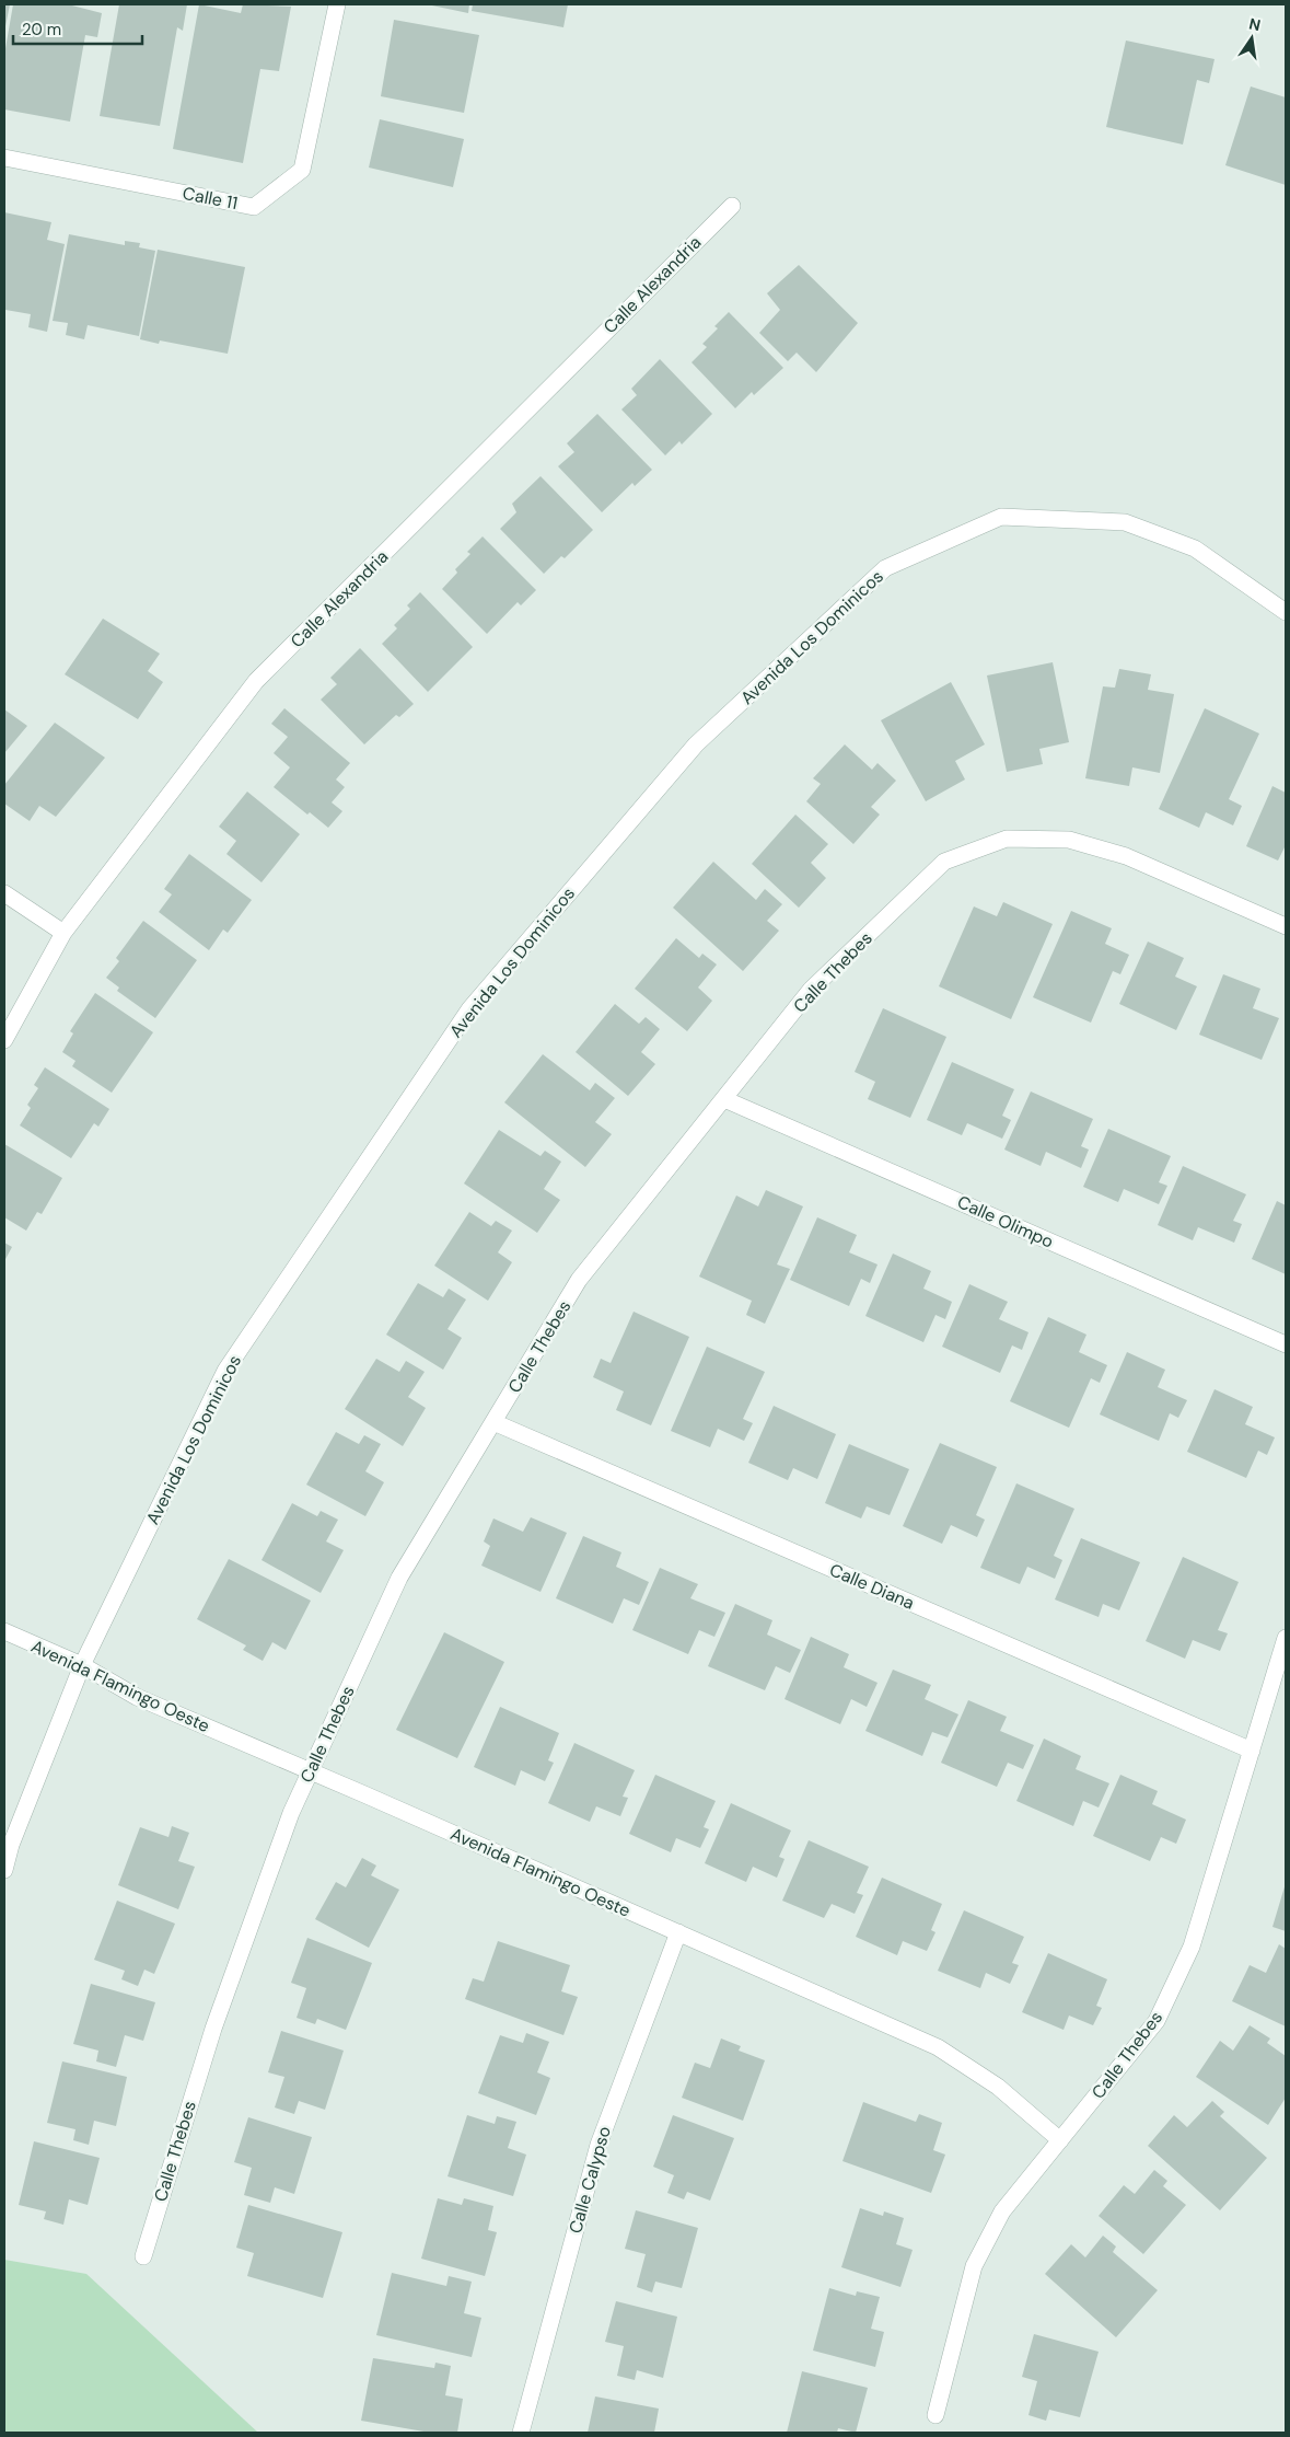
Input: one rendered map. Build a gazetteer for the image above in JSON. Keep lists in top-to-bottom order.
{
  "streets": {
    "street": [
      "Calle 11",
      "Calle Alexandria",
      "Avenida Los Dominicos",
      "Calle Thebes",
      "Calle Olimpo",
      "Calle Diana",
      "Avenida Flamingo Oeste",
      "Calle Calypso"
    ]
  },
  "crossings": [
    ["Avenida Los Dominicos", "Avenida Flamingo Oeste"],
    ["Calle Thebes", "Calle Olimpo"],
    ["Calle Thebes", "Calle Diana"],
    ["Calle Thebes", "Avenida Flamingo Oeste"],
    ["Avenida Flamingo Oeste", "Calle Calypso"]
  ],
  "scale_bar": "20 m",
  "north": "top"
}
